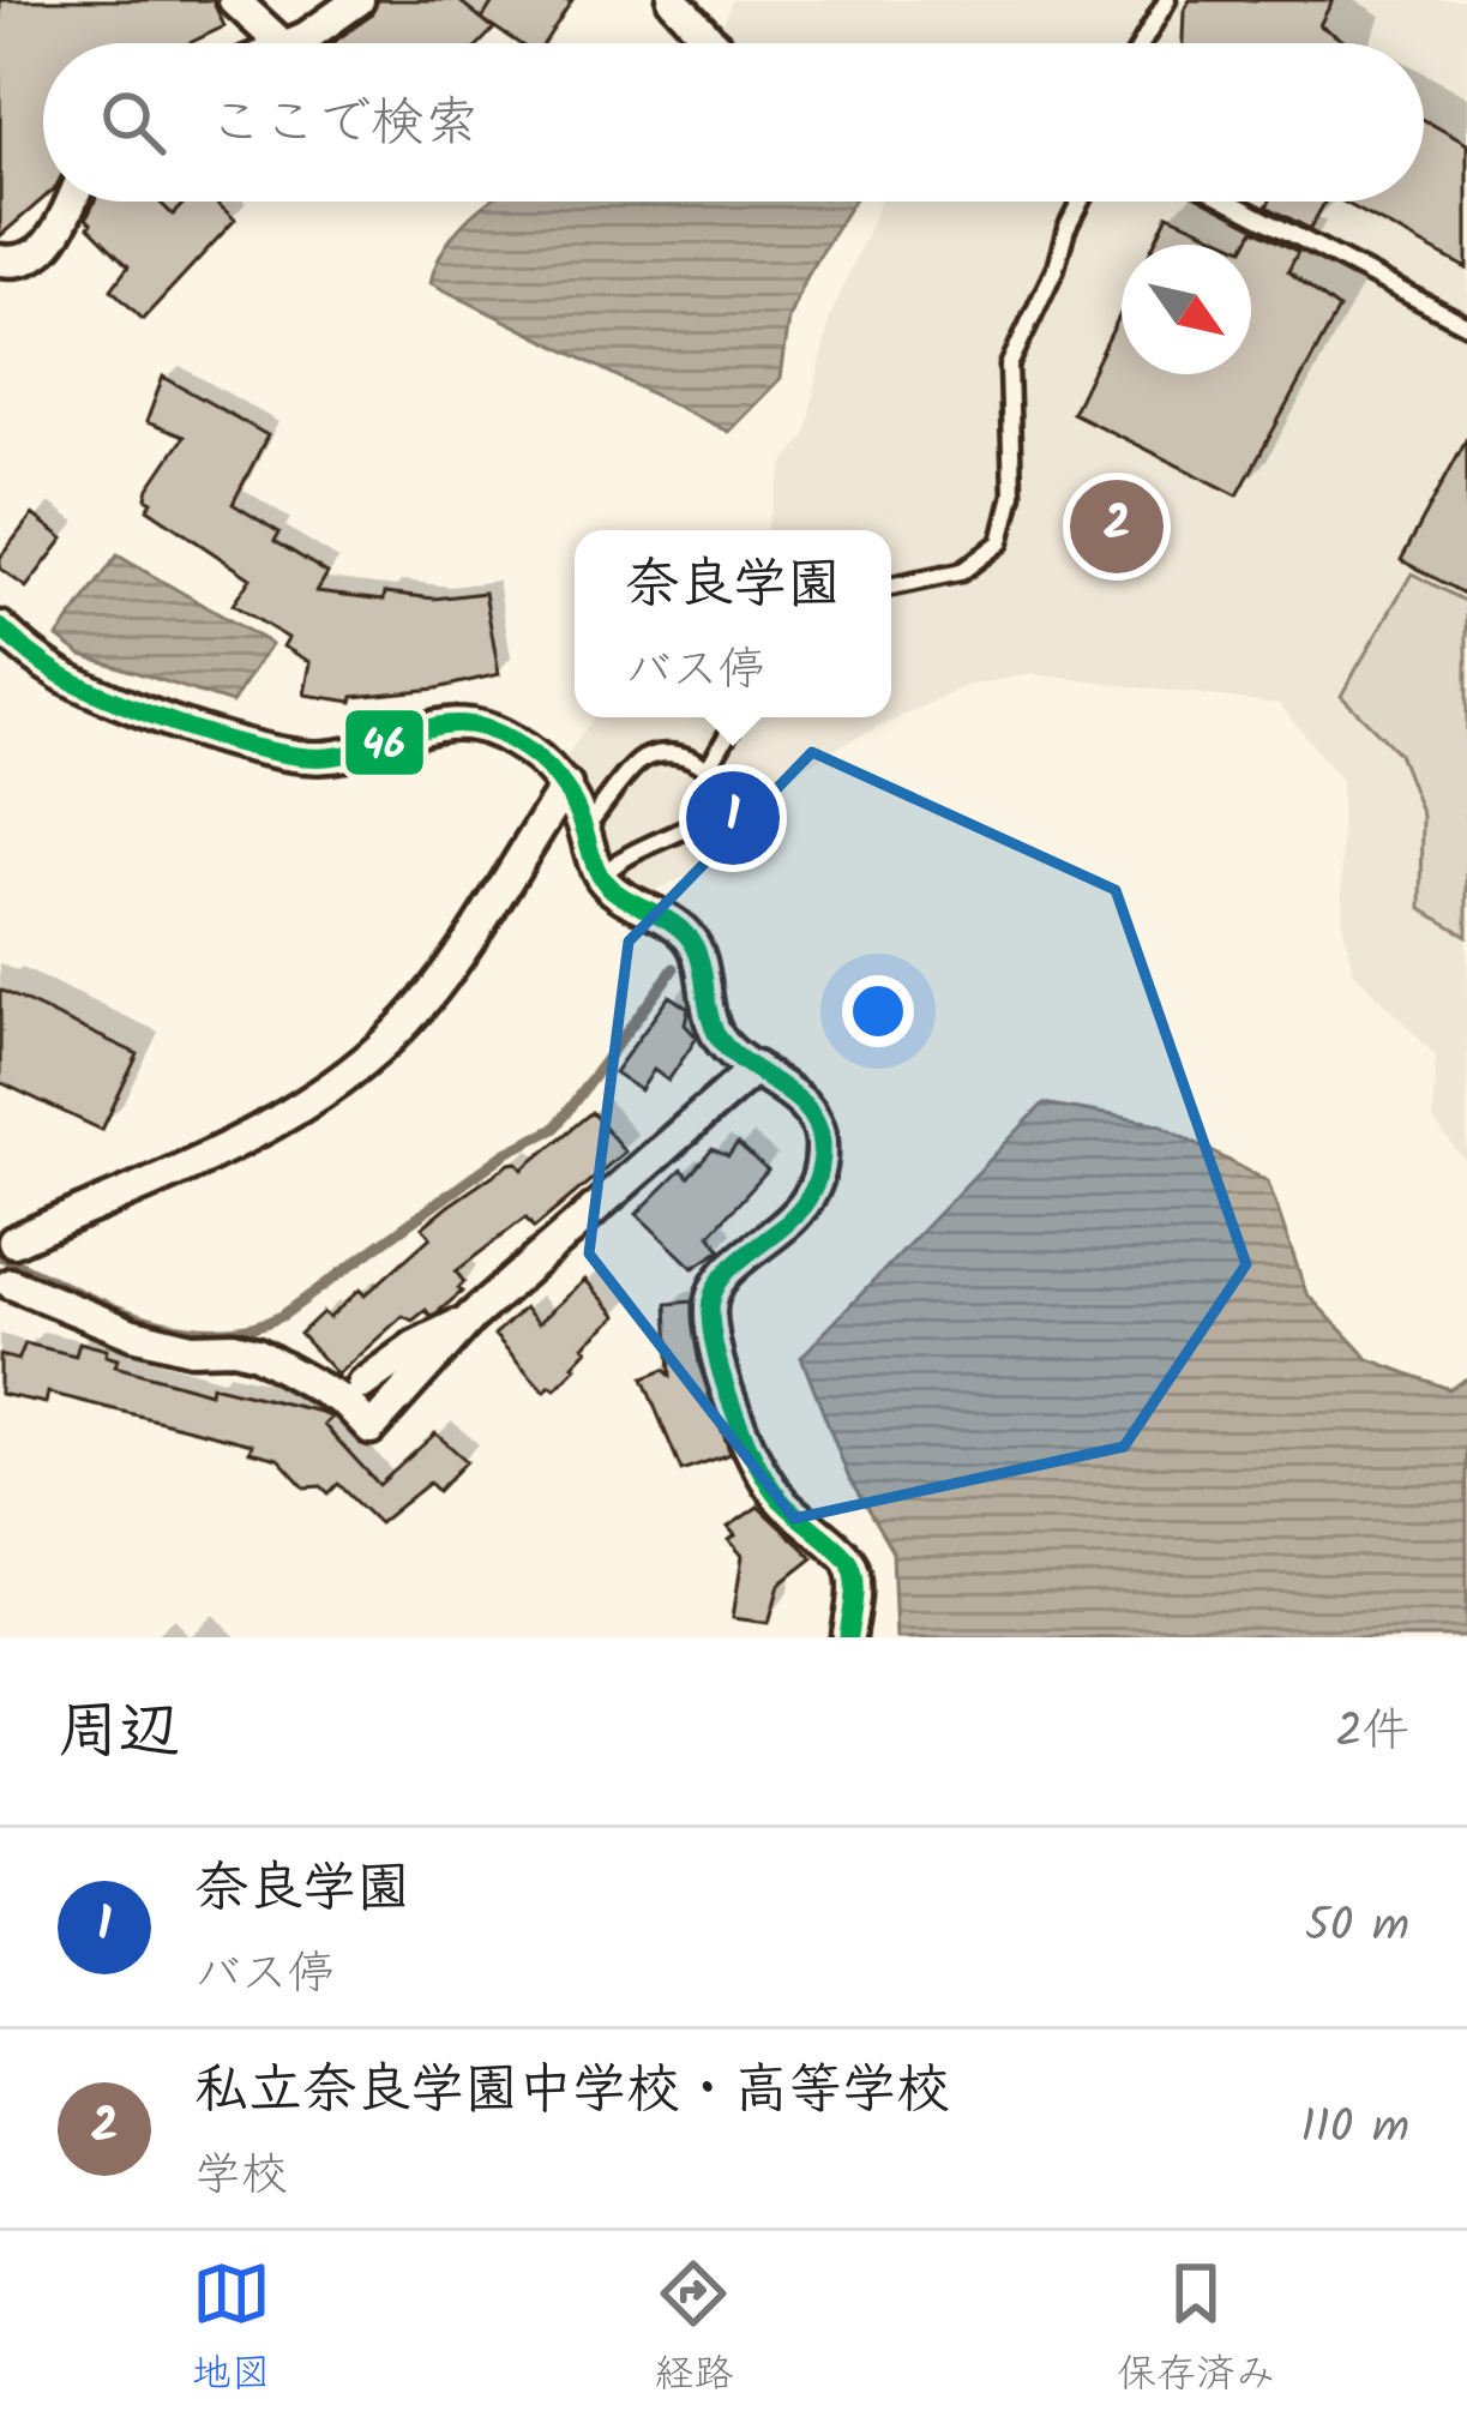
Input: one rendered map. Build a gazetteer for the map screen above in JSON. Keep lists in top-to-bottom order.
{
  "lines": ["transit line 46"],
  "north": "bottom right",
  "page": {
    "search": "ここで検索",
    "pins": ["2", "1"],
    "popup": ["奈良学園", "バス停"],
    "heading": ["周辺", "2件"],
    "list": [
      {
        "mark": "1",
        "name": "奈良学園",
        "note": "バス停",
        "value": "50 m"
      },
      {
        "mark": "2",
        "name": "私立奈良学園中学校・高等学校",
        "note": "学校",
        "value": "110 m"
      }
    ],
    "nav": ["地図", "経路", "保存済み"]
  }
}
